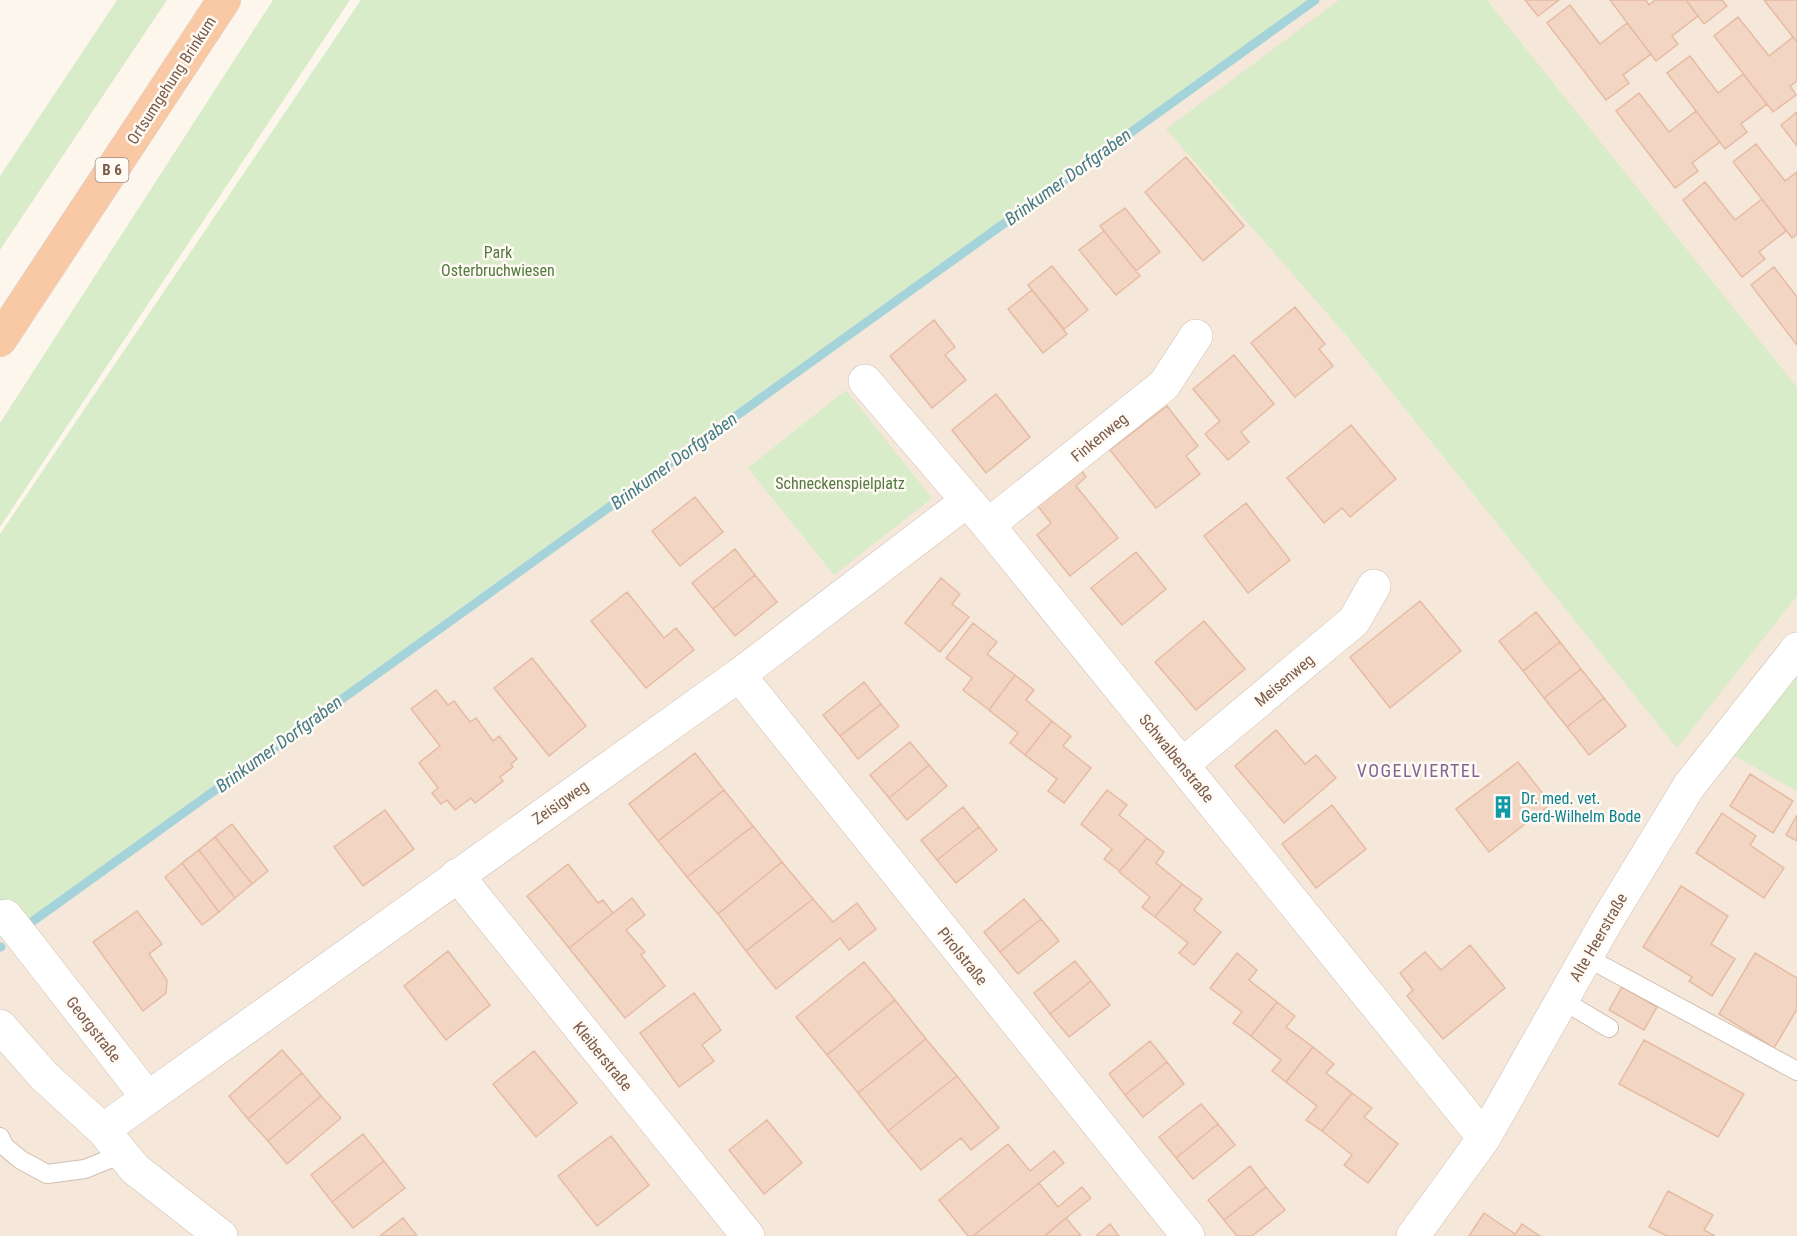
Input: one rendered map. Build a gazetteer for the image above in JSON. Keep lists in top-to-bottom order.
{
  "streets": {
    "highway": ["Ortsumgehung Brinkum", "B 6"],
    "street": [
      "Finkenweg",
      "Meisenweg",
      "Schwalbenstraße",
      "Zeisigweg",
      "Alte Heerstraße",
      "Pirolstraße",
      "Georgstraße",
      "Kleiberstraße"
    ]
  },
  "crossings": [
    ["Finkenweg", "Schwalbenstraße"],
    ["Meisenweg", "Schwalbenstraße"],
    ["Schwalbenstraße", "Zeisigweg"],
    ["Schwalbenstraße", "Alte Heerstraße"],
    ["Zeisigweg", "Pirolstraße"],
    ["Zeisigweg", "Georgstraße"],
    ["Zeisigweg", "Kleiberstraße"]
  ],
  "districts": ["VOGELVIERTEL"],
  "water": ["Brinkumer Dorfgraben"],
  "parks": ["Park Osterbruchwiesen", "Schneckenspielplatz"],
  "places": {
    "building": ["Dr. med. vet. Gerd-Wilhelm Bode"]
  }
}
